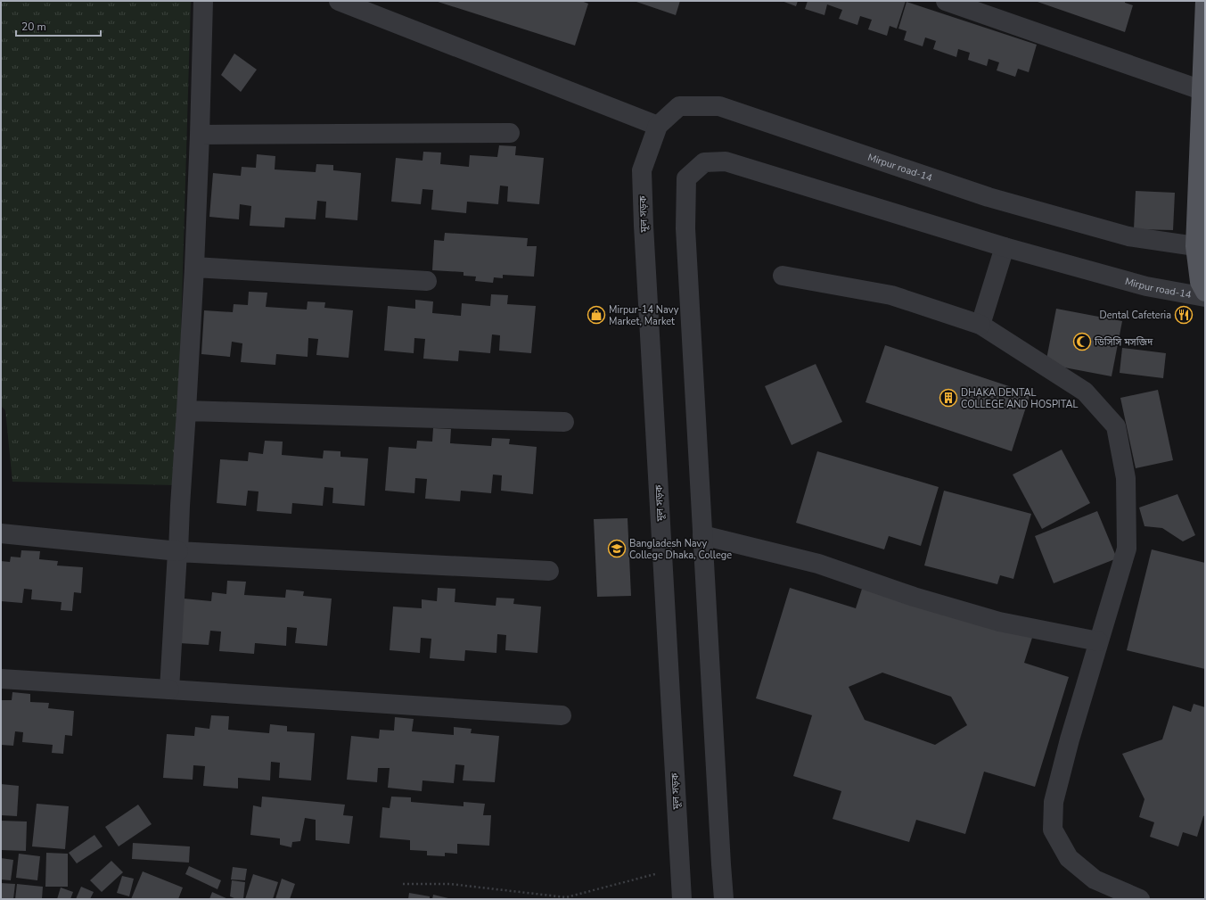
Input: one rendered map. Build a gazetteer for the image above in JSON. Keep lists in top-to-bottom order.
{
  "streets": {
    "street": ["Mirpur road-14", "মূল সড়ক"]
  },
  "crossings": [
    ["Mirpur road-14", "মূল সড়ক"]
  ],
  "places": {
    "shop": ["Mirpur-14 Navy Market, Market"],
    "restaurant": ["Dental Cafeteria"],
    "mosque": ["ডিসিসি মসজিদ"],
    "building": ["DHAKA DENTAL COLLEGE AND HOSPITAL"],
    "school or university": ["Bangladesh Navy College Dhaka, College"]
  },
  "scale_bar": "20 m"
}
